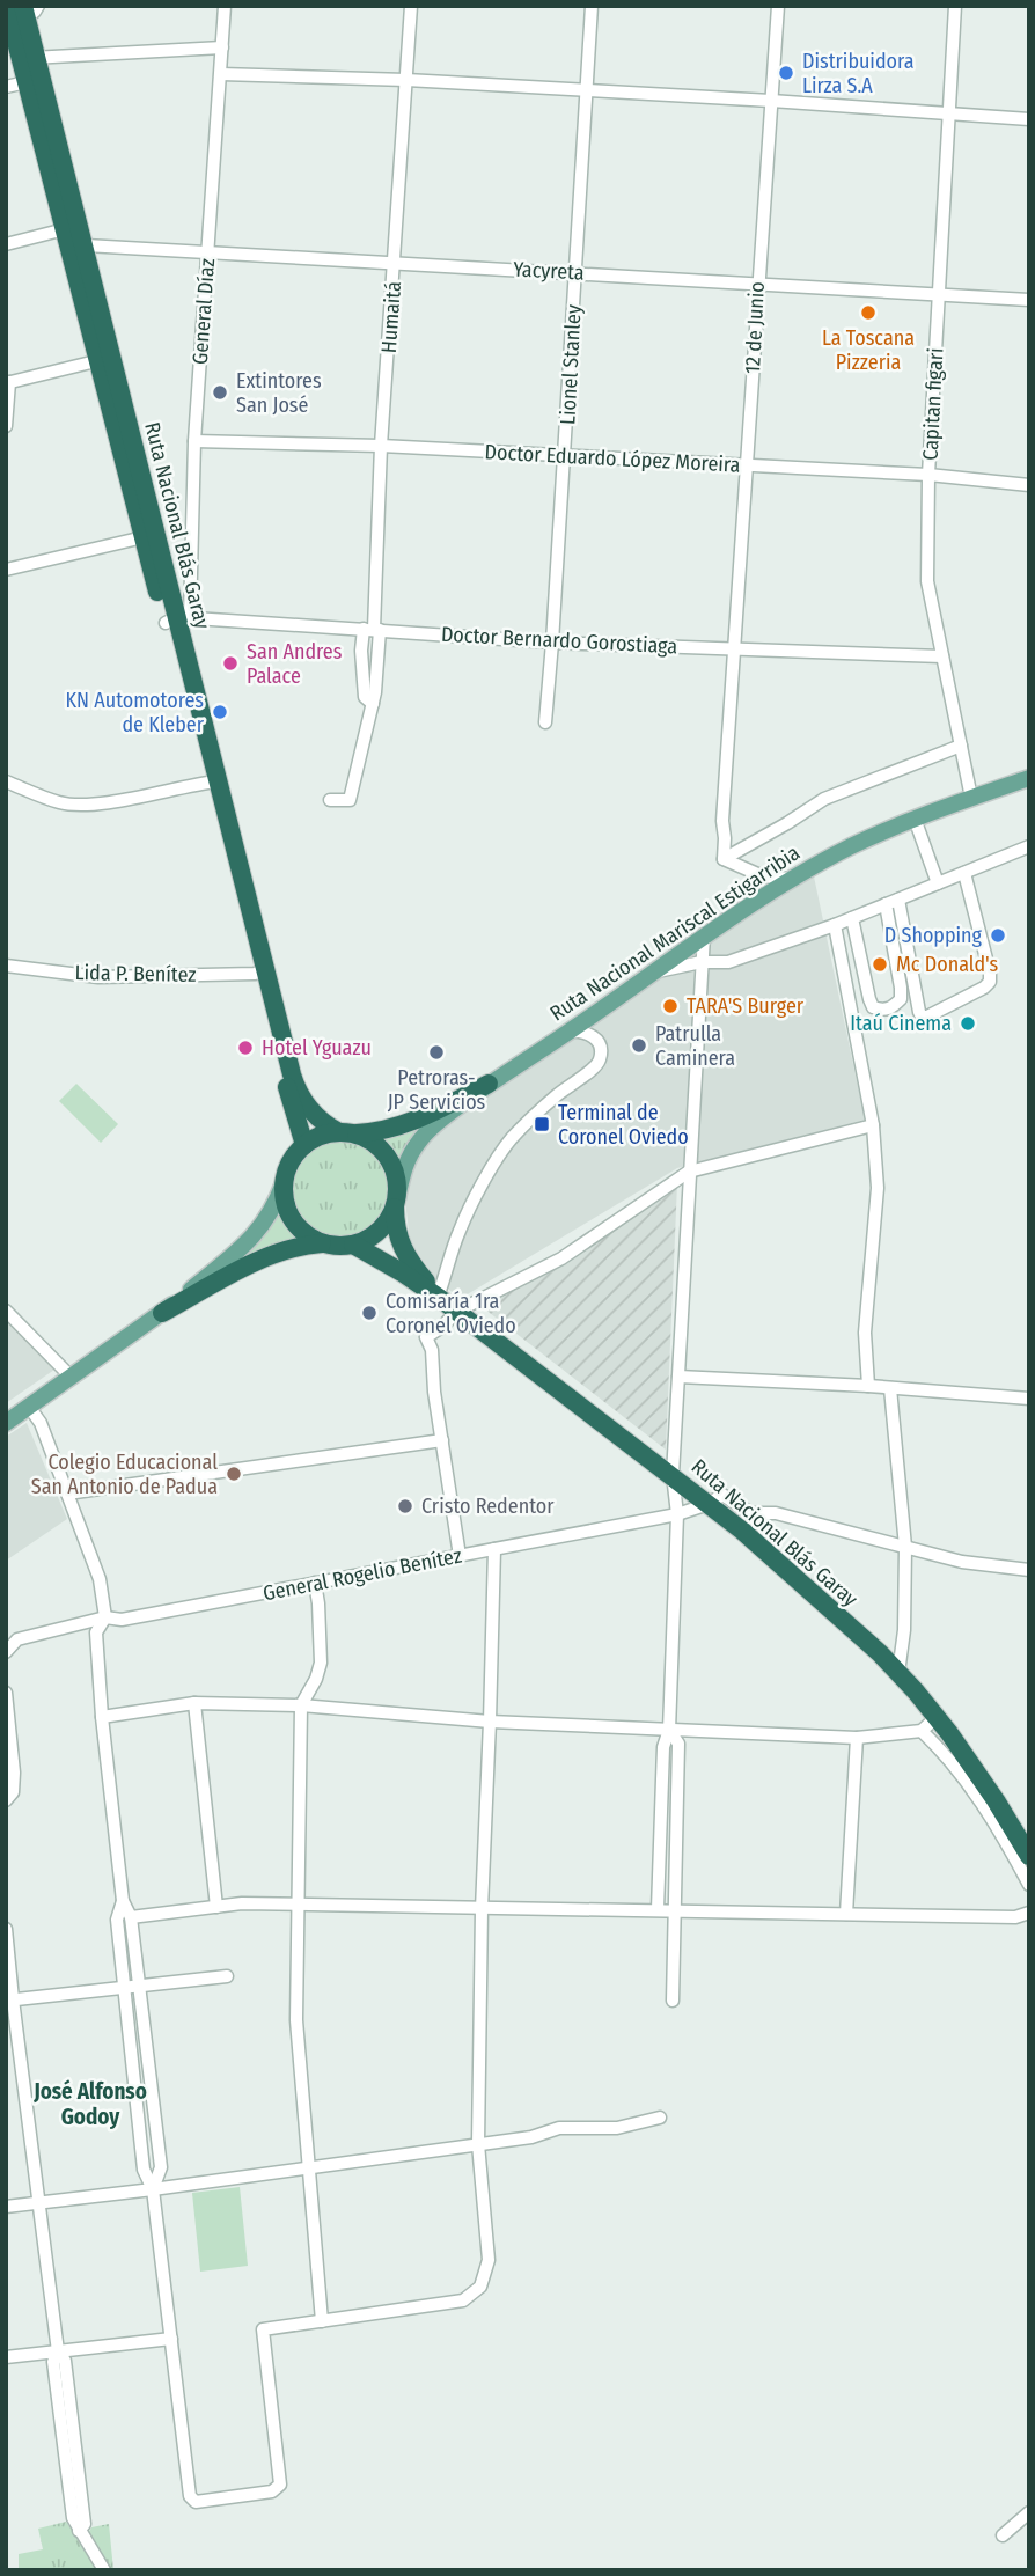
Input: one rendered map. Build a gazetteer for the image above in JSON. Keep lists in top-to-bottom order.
{
  "streets": {
    "highway": ["Ruta Nacional Blás Garay"],
    "main road": ["Ruta Nacional Mariscal Estigarribia"],
    "street": [
      "Yacyreta",
      "General Díaz",
      "Humaitá",
      "12 de Junio",
      "Lionel Stanley",
      "Capitan figari",
      "Doctor Eduardo López Moreira",
      "Doctor Bernardo Gorostiaga",
      "Lida P. Benítez",
      "General Rogelio Benítez"
    ]
  },
  "crossings": [
    ["Yacyreta", "General Díaz"],
    ["Yacyreta", "Humaitá"],
    ["Yacyreta", "12 de Junio"],
    ["Yacyreta", "Lionel Stanley"],
    ["Yacyreta", "Capitan figari"],
    ["Yacyreta", "Ruta Nacional Blás Garay"],
    ["General Díaz", "Doctor Eduardo López Moreira"],
    ["General Díaz", "Ruta Nacional Blás Garay"],
    ["General Díaz", "Doctor Bernardo Gorostiaga"],
    ["Humaitá", "Doctor Eduardo López Moreira"],
    ["Humaitá", "Doctor Bernardo Gorostiaga"],
    ["12 de Junio", "Doctor Eduardo López Moreira"],
    ["12 de Junio", "Doctor Bernardo Gorostiaga"],
    ["Lionel Stanley", "Doctor Eduardo López Moreira"],
    ["Lionel Stanley", "Doctor Bernardo Gorostiaga"],
    ["Capitan figari", "Doctor Eduardo López Moreira"],
    ["Capitan figari", "Doctor Bernardo Gorostiaga"],
    ["Capitan figari", "Ruta Nacional Mariscal Estigarribia"],
    ["Ruta Nacional Blás Garay", "Doctor Bernardo Gorostiaga"],
    ["Ruta Nacional Blás Garay", "Ruta Nacional Mariscal Estigarribia"],
    ["Ruta Nacional Blás Garay", "Lida P. Benítez"],
    ["Ruta Nacional Blás Garay", "General Rogelio Benítez"]
  ],
  "districts": ["José Alfonso Godoy"],
  "places": {
    "other": [
      "Distribuidora Lirza S.A",
      "La Toscana Pizzeria",
      "Extintores San José",
      "San Andres Palace",
      "KN Automotores de Kleber",
      "D Shopping",
      "Mc Donald's",
      "TARA'S Burger",
      "Itaú Cinema",
      "Patrulla Caminera",
      "Hotel Yguazu",
      "Petroras- JP Servicios",
      "Comisaría 1ra Coronel Oviedo",
      "Colegio Educacional San Antonio de Padua",
      "Cristo Redentor"
    ],
    "transit": ["Terminal de Coronel Oviedo"]
  }
}
